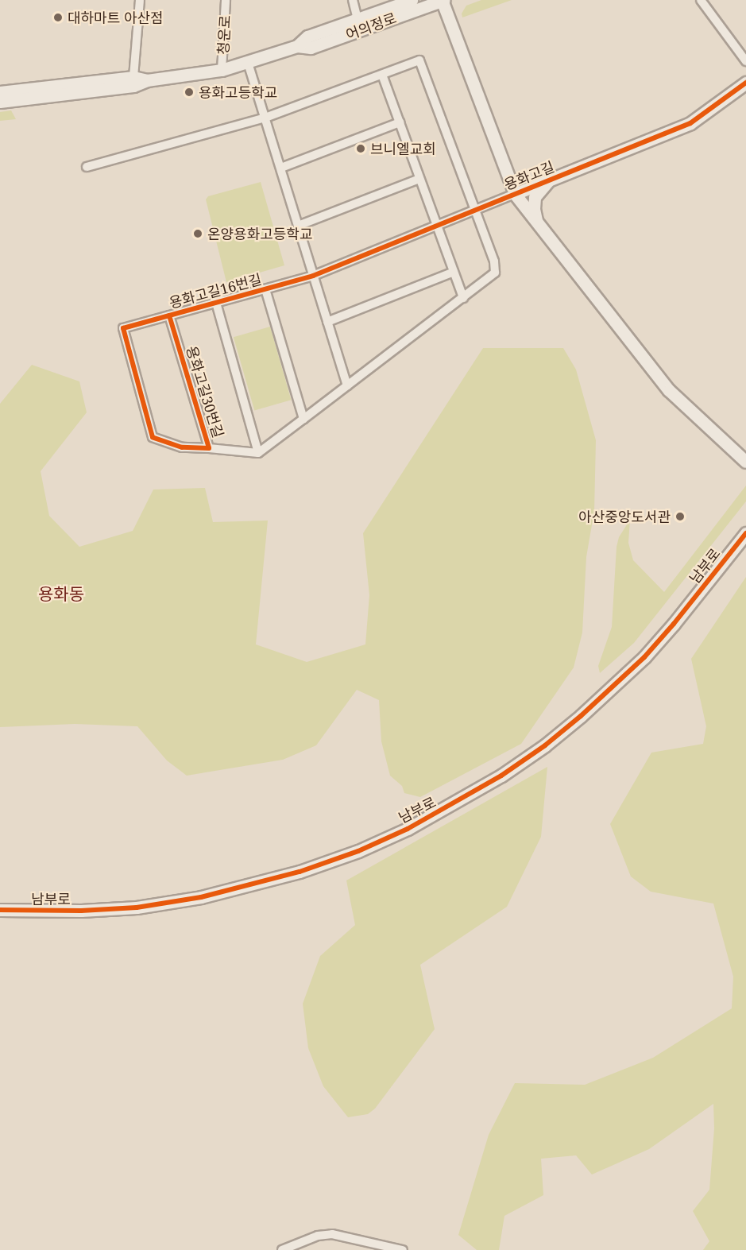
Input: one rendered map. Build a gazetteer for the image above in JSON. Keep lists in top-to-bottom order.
{
  "streets": {
    "street": [
      "어의정로",
      "청운로",
      "용화고길",
      "용화고길16번길",
      "용화고길30번길",
      "남부로"
    ]
  },
  "crossings": [
    ["어의정로", "청운로"],
    ["용화고길", "용화고길16번길"],
    ["용화고길16번길", "용화고길30번길"]
  ],
  "districts": ["용화동"],
  "places": [
    "대하마트 아산점",
    "용화고등학교",
    "브니엘교회",
    "온양용화고등학교",
    "아산중앙도서관"
  ]
}
